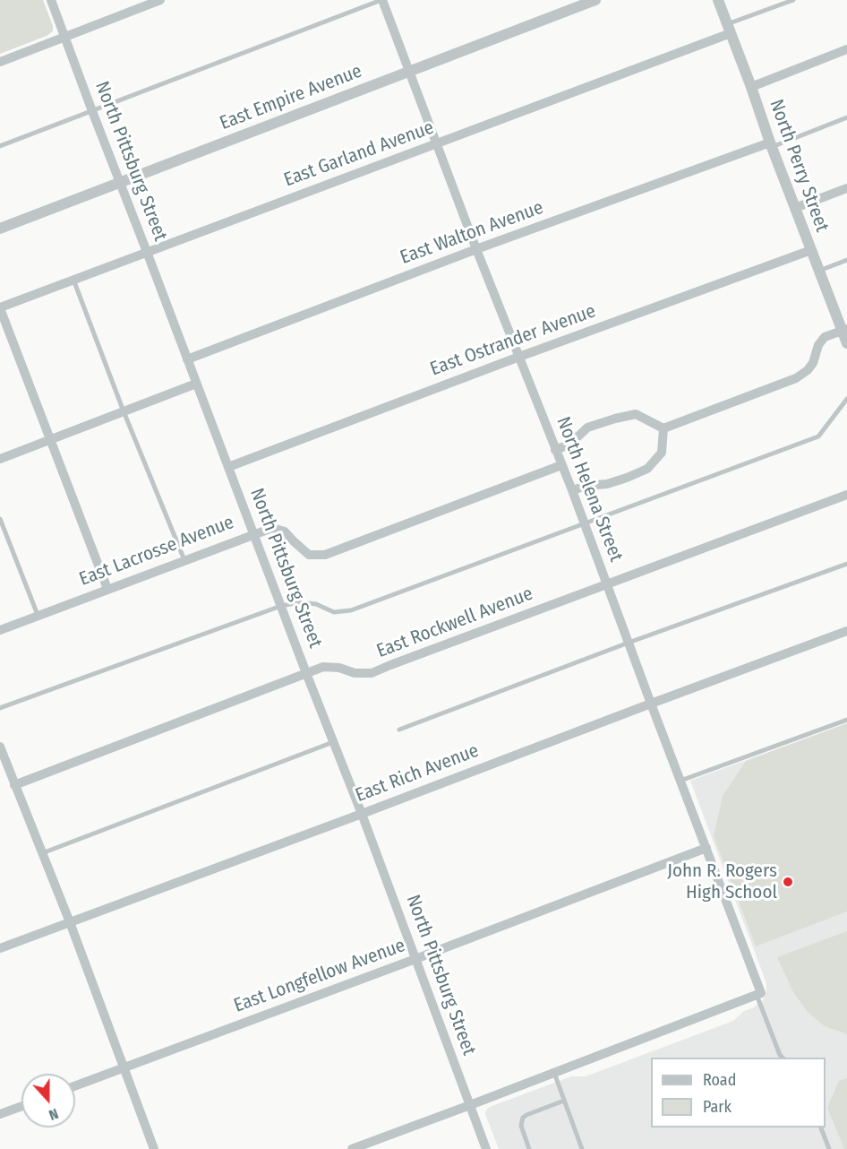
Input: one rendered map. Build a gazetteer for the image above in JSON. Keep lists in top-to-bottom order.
{
  "streets": {
    "street": [
      "East Empire Avenue",
      "East Garland Avenue",
      "North Pittsburg Street",
      "North Perry Street",
      "East Walton Avenue",
      "East Ostrander Avenue",
      "North Helena Street",
      "East Lacrosse Avenue",
      "East Rockwell Avenue",
      "East Rich Avenue",
      "East Longfellow Avenue"
    ]
  },
  "crossings": [
    ["East Empire Avenue", "North Pittsburg Street"],
    ["East Empire Avenue", "North Helena Street"],
    ["East Garland Avenue", "North Pittsburg Street"],
    ["East Garland Avenue", "North Perry Street"],
    ["East Garland Avenue", "North Helena Street"],
    ["North Pittsburg Street", "East Walton Avenue"],
    ["North Pittsburg Street", "East Ostrander Avenue"],
    ["North Pittsburg Street", "East Lacrosse Avenue"],
    ["North Pittsburg Street", "East Rockwell Avenue"],
    ["North Pittsburg Street", "East Rich Avenue"],
    ["North Pittsburg Street", "East Longfellow Avenue"],
    ["North Perry Street", "East Walton Avenue"],
    ["North Perry Street", "East Ostrander Avenue"],
    ["East Walton Avenue", "North Helena Street"],
    ["East Ostrander Avenue", "North Helena Street"],
    ["North Helena Street", "East Lacrosse Avenue"],
    ["North Helena Street", "East Rockwell Avenue"],
    ["North Helena Street", "East Rich Avenue"],
    ["North Helena Street", "East Longfellow Avenue"]
  ],
  "places": ["John R. Rogers High School"],
  "legend": ["Road", "Park"],
  "north": "bottom"
}
